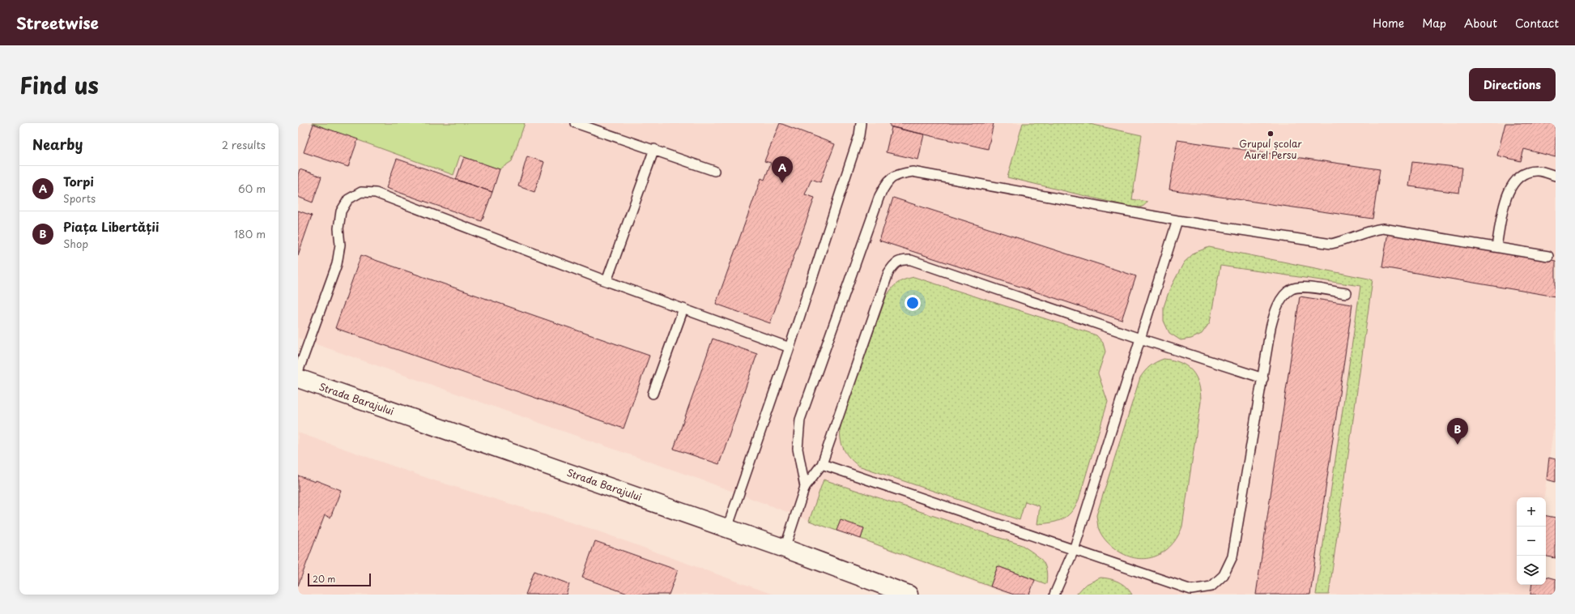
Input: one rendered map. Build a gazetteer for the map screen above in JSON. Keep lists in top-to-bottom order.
{
  "streets": {
    "main road": ["Strada Barajului"]
  },
  "places": ["Grupul școlar Aurel Persu"],
  "scale_bar": "20 m",
  "page": {
    "header": "Streetwise",
    "nav": [
      "Home",
      "Map",
      "About",
      "Contact"
    ],
    "title": "Find us",
    "buttons": "Directions",
    "heading": ["Nearby", "2 results"],
    "pins": ["A", "B"],
    "list": [
      {
        "mark": "A",
        "name": "Torpi",
        "note": "Sports",
        "value": "60 m"
      },
      {
        "mark": "B",
        "name": "Piața Libertății",
        "note": "Shop",
        "value": "180 m"
      }
    ],
    "map_buttons": ["+", "−"],
    "scale": "20 m"
  }
}
